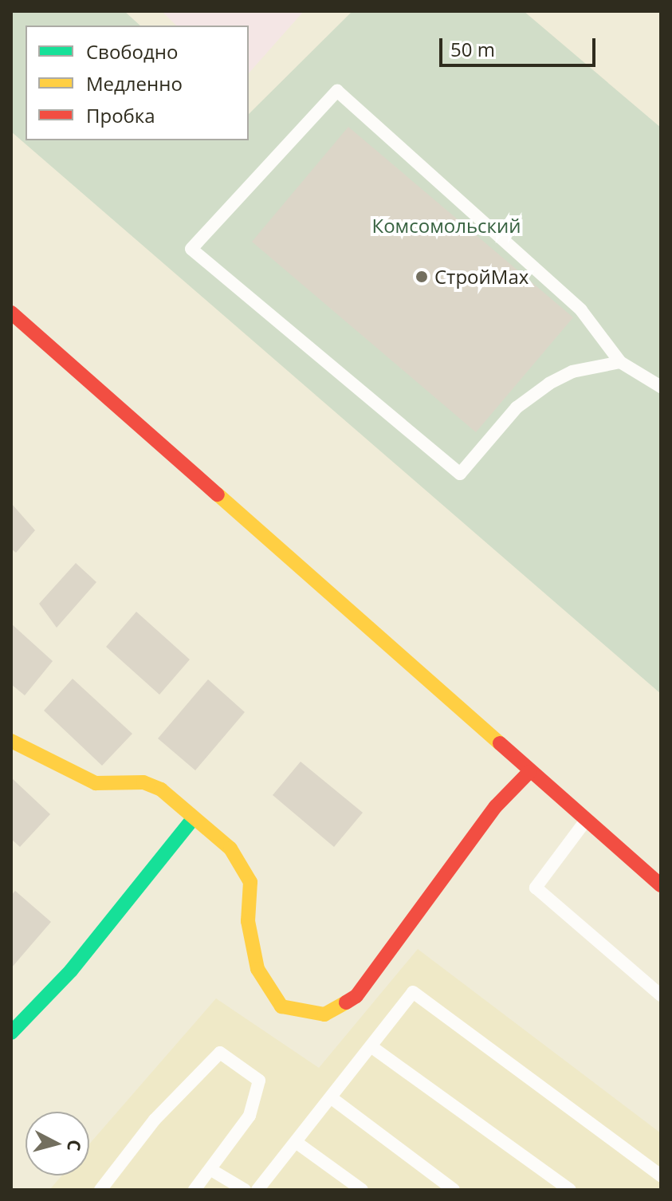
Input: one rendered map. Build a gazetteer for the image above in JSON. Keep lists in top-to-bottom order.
{
  "parks": ["Комсомольский"],
  "places": ["СтройMax"],
  "legend": ["Свободно", "Медленно", "Пробка"],
  "scale_bar": "50 m",
  "north": "right"
}
